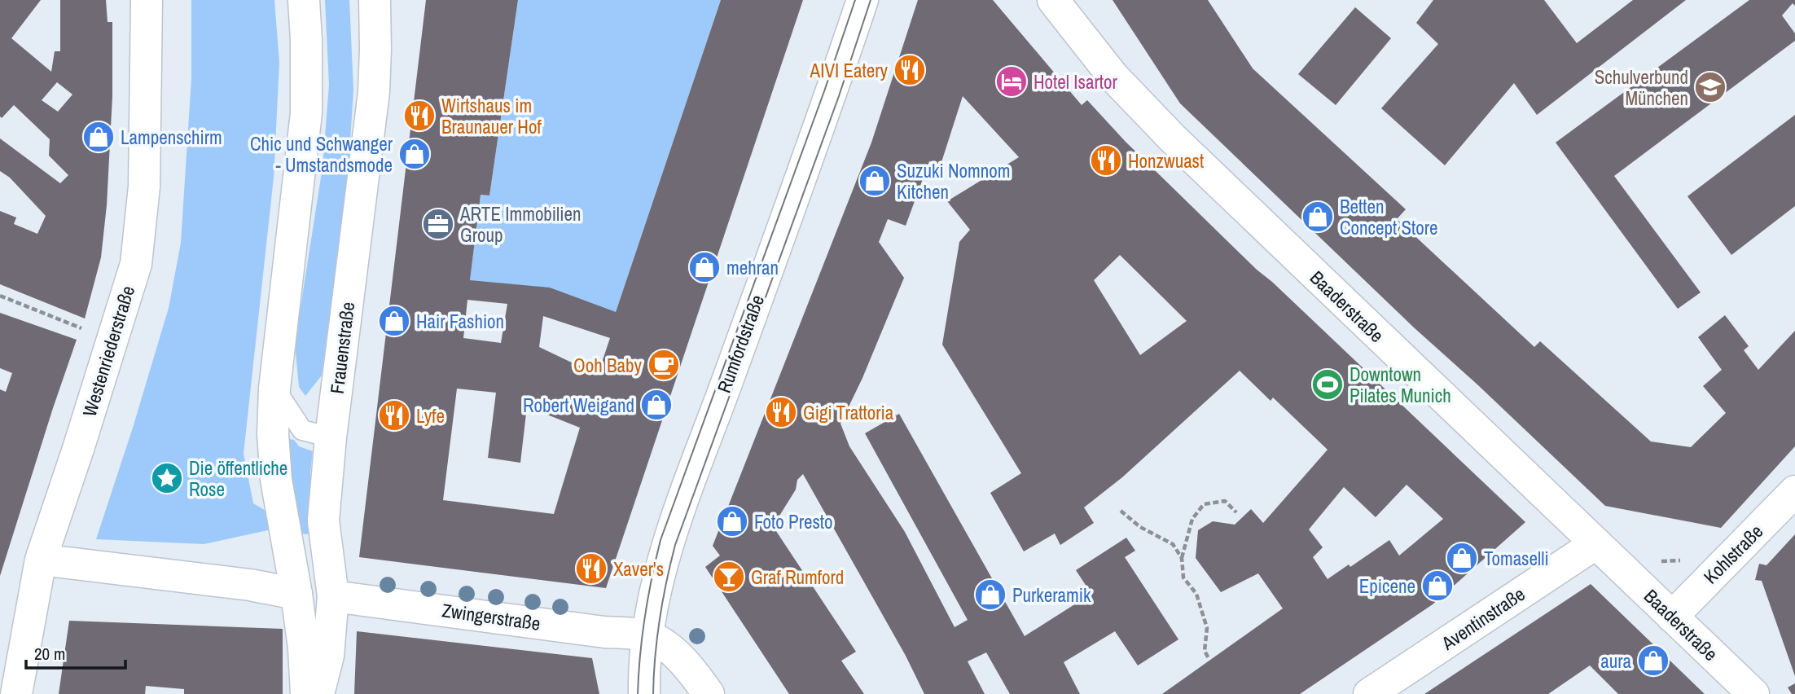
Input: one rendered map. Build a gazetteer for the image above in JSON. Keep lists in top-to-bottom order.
{
  "streets": {
    "street": [
      "Baaderstraße",
      "Rumfordstraße",
      "Frauenstraße",
      "Westenriederstraße",
      "Kohlstraße",
      "Zwingerstraße",
      "Aventinstraße"
    ]
  },
  "crossings": [
    ["Baaderstraße", "Kohlstraße"],
    ["Baaderstraße", "Aventinstraße"],
    ["Rumfordstraße", "Zwingerstraße"],
    ["Frauenstraße", "Zwingerstraße"]
  ],
  "places": {
    "restaurant": [
      "AIVI Eatery",
      "Wirtshaus im Braunauer Hof",
      "Honzwuast",
      "Gigi Trattoria",
      "Lyfe",
      "Xaver's"
    ],
    "hotel": ["Hotel Isartor"],
    "school or university": ["Schulverbund München"],
    "shop": [
      "Lampenschirm",
      "Chic und Schwanger - Umstandsmode",
      "Suzuki Nomnom Kitchen",
      "Betten Concept Store",
      "mehran",
      "Hair Fashion",
      "Robert Weigand",
      "Foto Presto",
      "Tomaselli",
      "Epicene",
      "Purkeramik",
      "aura"
    ],
    "office": ["ARTE Immobilien Group"],
    "cafe": ["Ooh Baby"],
    "sports": ["Downtown Pilates Munich"],
    "place": ["Die öffentliche Rose"],
    "bar": ["Graf Rumford"]
  },
  "scale_bar": "20 m"
}
